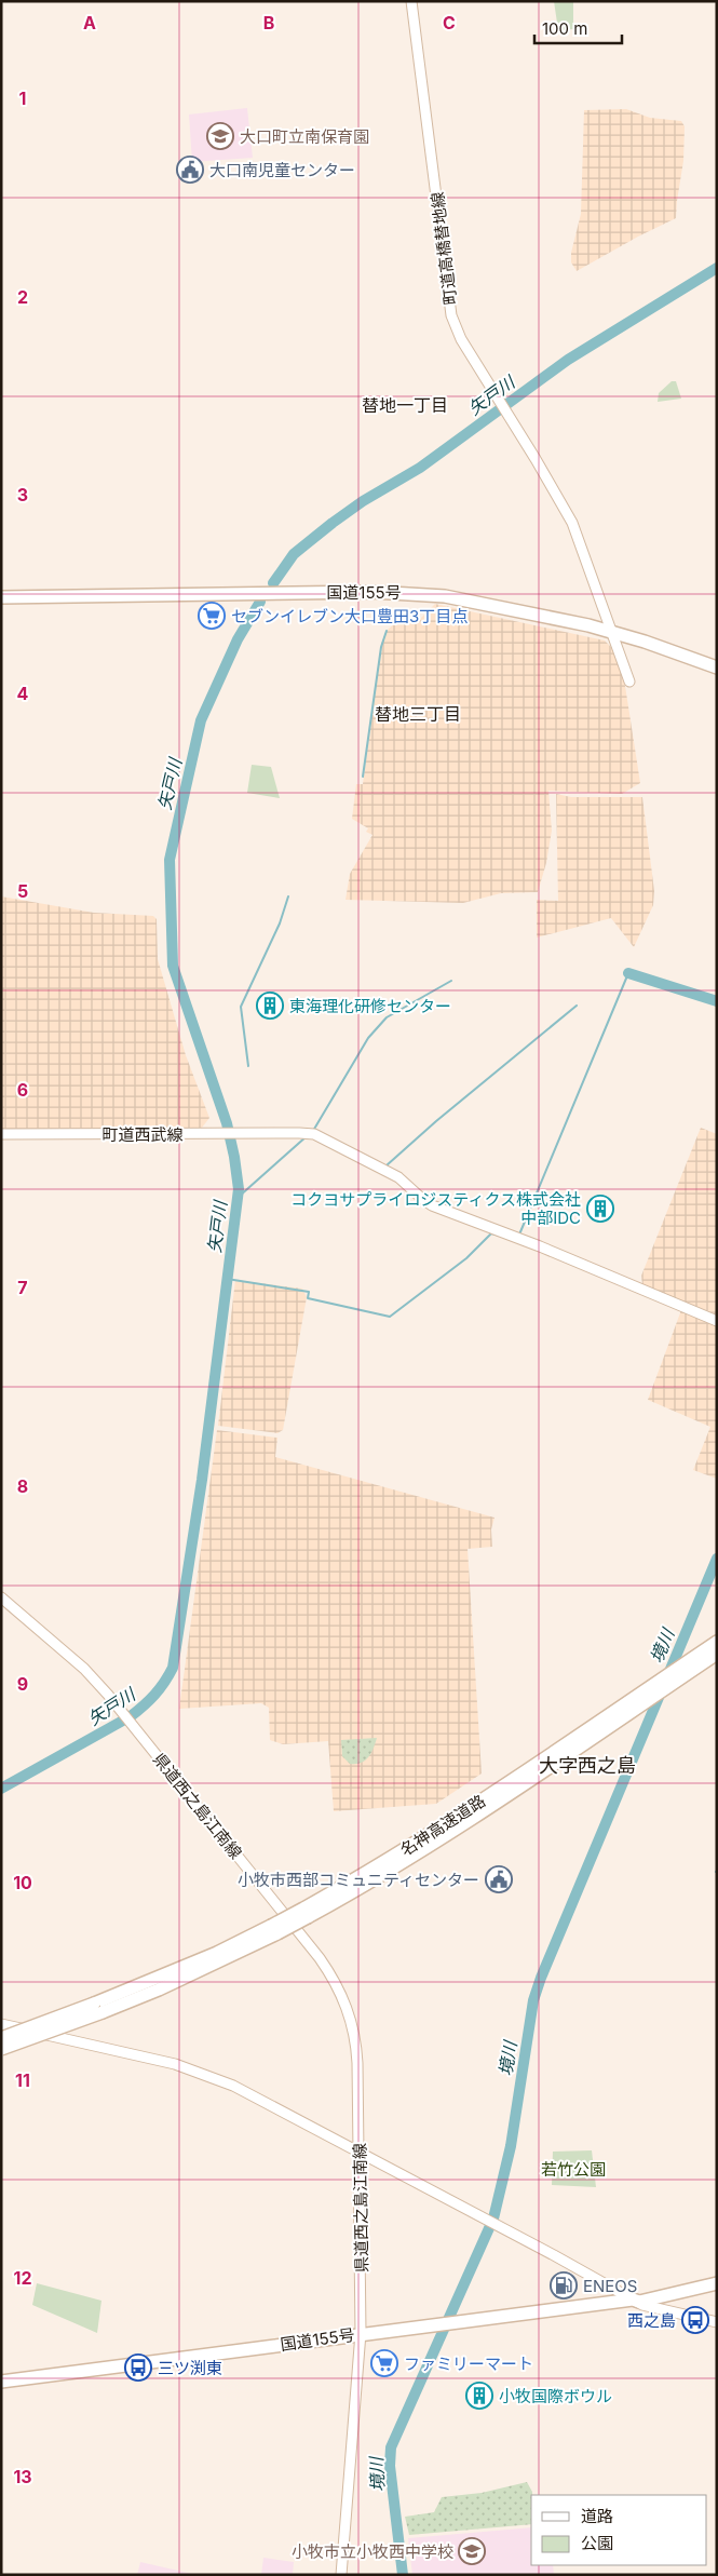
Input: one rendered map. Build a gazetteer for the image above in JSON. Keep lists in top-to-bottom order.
{
  "streets": {
    "highway": ["国道155号", "名神高速道路"],
    "street": ["町道高橋替地線", "町道西武線", "県道西之島江南線"]
  },
  "crossings": [
    ["町道高橋替地線", "国道155号"],
    ["国道155号", "県道西之島江南線"]
  ],
  "districts": ["替地一丁目", "替地三丁目", "大字西之島"],
  "water": ["矢戸川", "境川"],
  "parks": ["若竹公園"],
  "places": {
    "school or university": ["大口町立南保育園", "小牧市立小牧西中学校"],
    "public building": ["大口南児童センター", "小牧市西部コミュニティセンター"],
    "supermarket": ["セブンイレブン大口豊田3丁目点", "ファミリーマート"],
    "building": ["東海理化研修センター", "コクヨサプライロジスティクス株式会社 中部IDC", "小牧国際ボウル"],
    "fuel station": ["ENEOS"],
    "bus stop": ["西之島", "三ツ渕東"]
  },
  "legend": ["道路", "公園"],
  "scale_bar": "100 m",
  "grid": {
    "columns": ["A", "B", "C"],
    "rows": [
      "1",
      "2",
      "3",
      "4",
      "5",
      "6",
      "7",
      "8",
      "9",
      "10",
      "11",
      "12",
      "13"
    ]
  }
}
